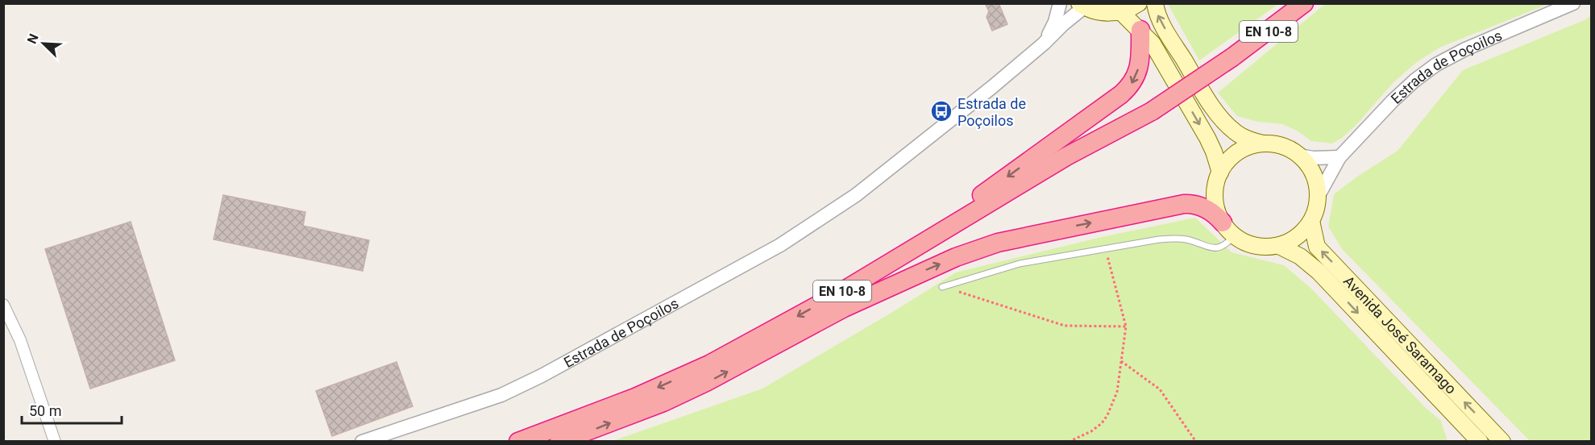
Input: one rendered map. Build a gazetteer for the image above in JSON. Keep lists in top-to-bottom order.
{
  "streets": {
    "highway": ["EN 10-8"],
    "main road": ["Estrada de Poçoilos", "Avenida José Saramago"]
  },
  "crossings": [
    ["Estrada de Poçoilos", "Avenida José Saramago"]
  ],
  "places": {
    "bus stop": ["Estrada de Poçoilos"]
  },
  "scale_bar": "50 m",
  "north": "top left"
}
